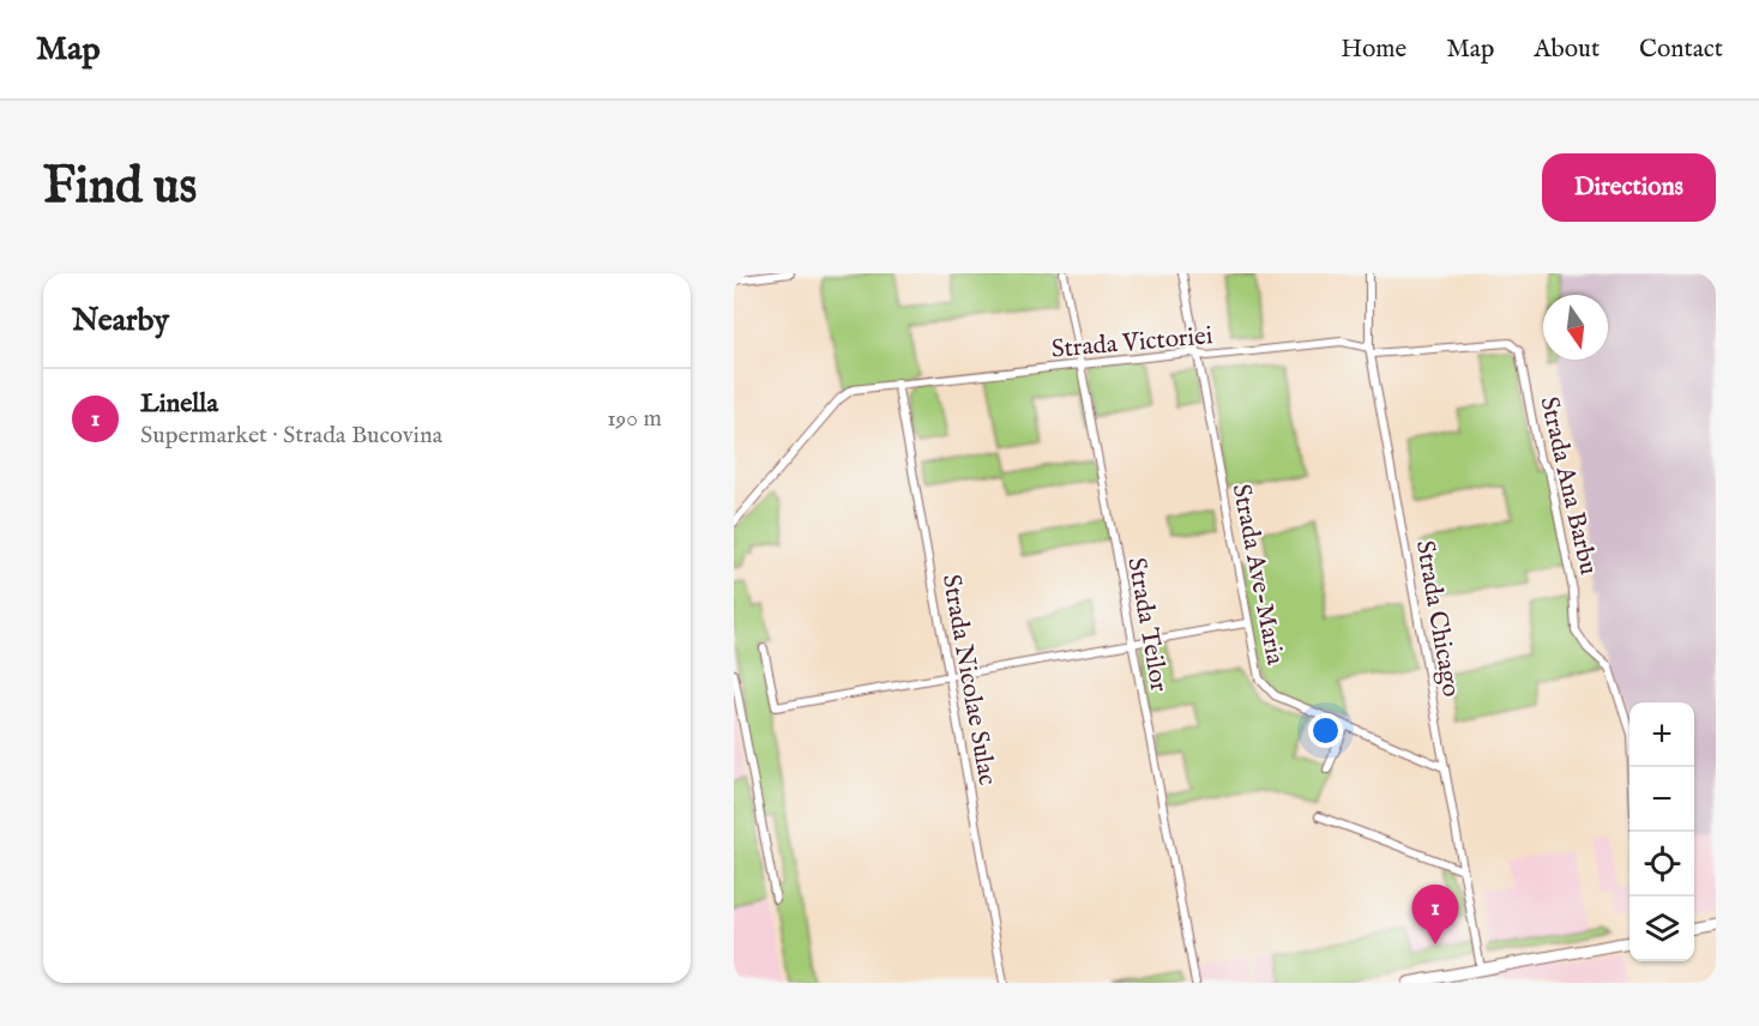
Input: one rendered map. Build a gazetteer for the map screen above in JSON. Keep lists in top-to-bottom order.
{
  "streets": {
    "street": [
      "Strada Victoriei",
      "Strada Ana Barbu",
      "Strada Ave-Maria",
      "Strada Chicago",
      "Strada Teilor",
      "Strada Nicolae Sulac"
    ]
  },
  "crossings": [
    ["Strada Victoriei", "Strada Ana Barbu"],
    ["Strada Victoriei", "Strada Ave-Maria"],
    ["Strada Victoriei", "Strada Chicago"],
    ["Strada Victoriei", "Strada Teilor"],
    ["Strada Victoriei", "Strada Nicolae Sulac"],
    ["Strada Ave-Maria", "Strada Chicago"]
  ],
  "north": "bottom",
  "page": {
    "header": "Map",
    "nav": [
      "Home",
      "Map",
      "About",
      "Contact"
    ],
    "buttons": "Directions",
    "title": "Find us",
    "heading": "Nearby",
    "list": [
      {
        "mark": "1",
        "name": "Linella",
        "note": "Supermarket · Strada Bucovina",
        "value": "190 m"
      }
    ],
    "map_buttons": ["+", "−"],
    "pins": "1"
  }
}
